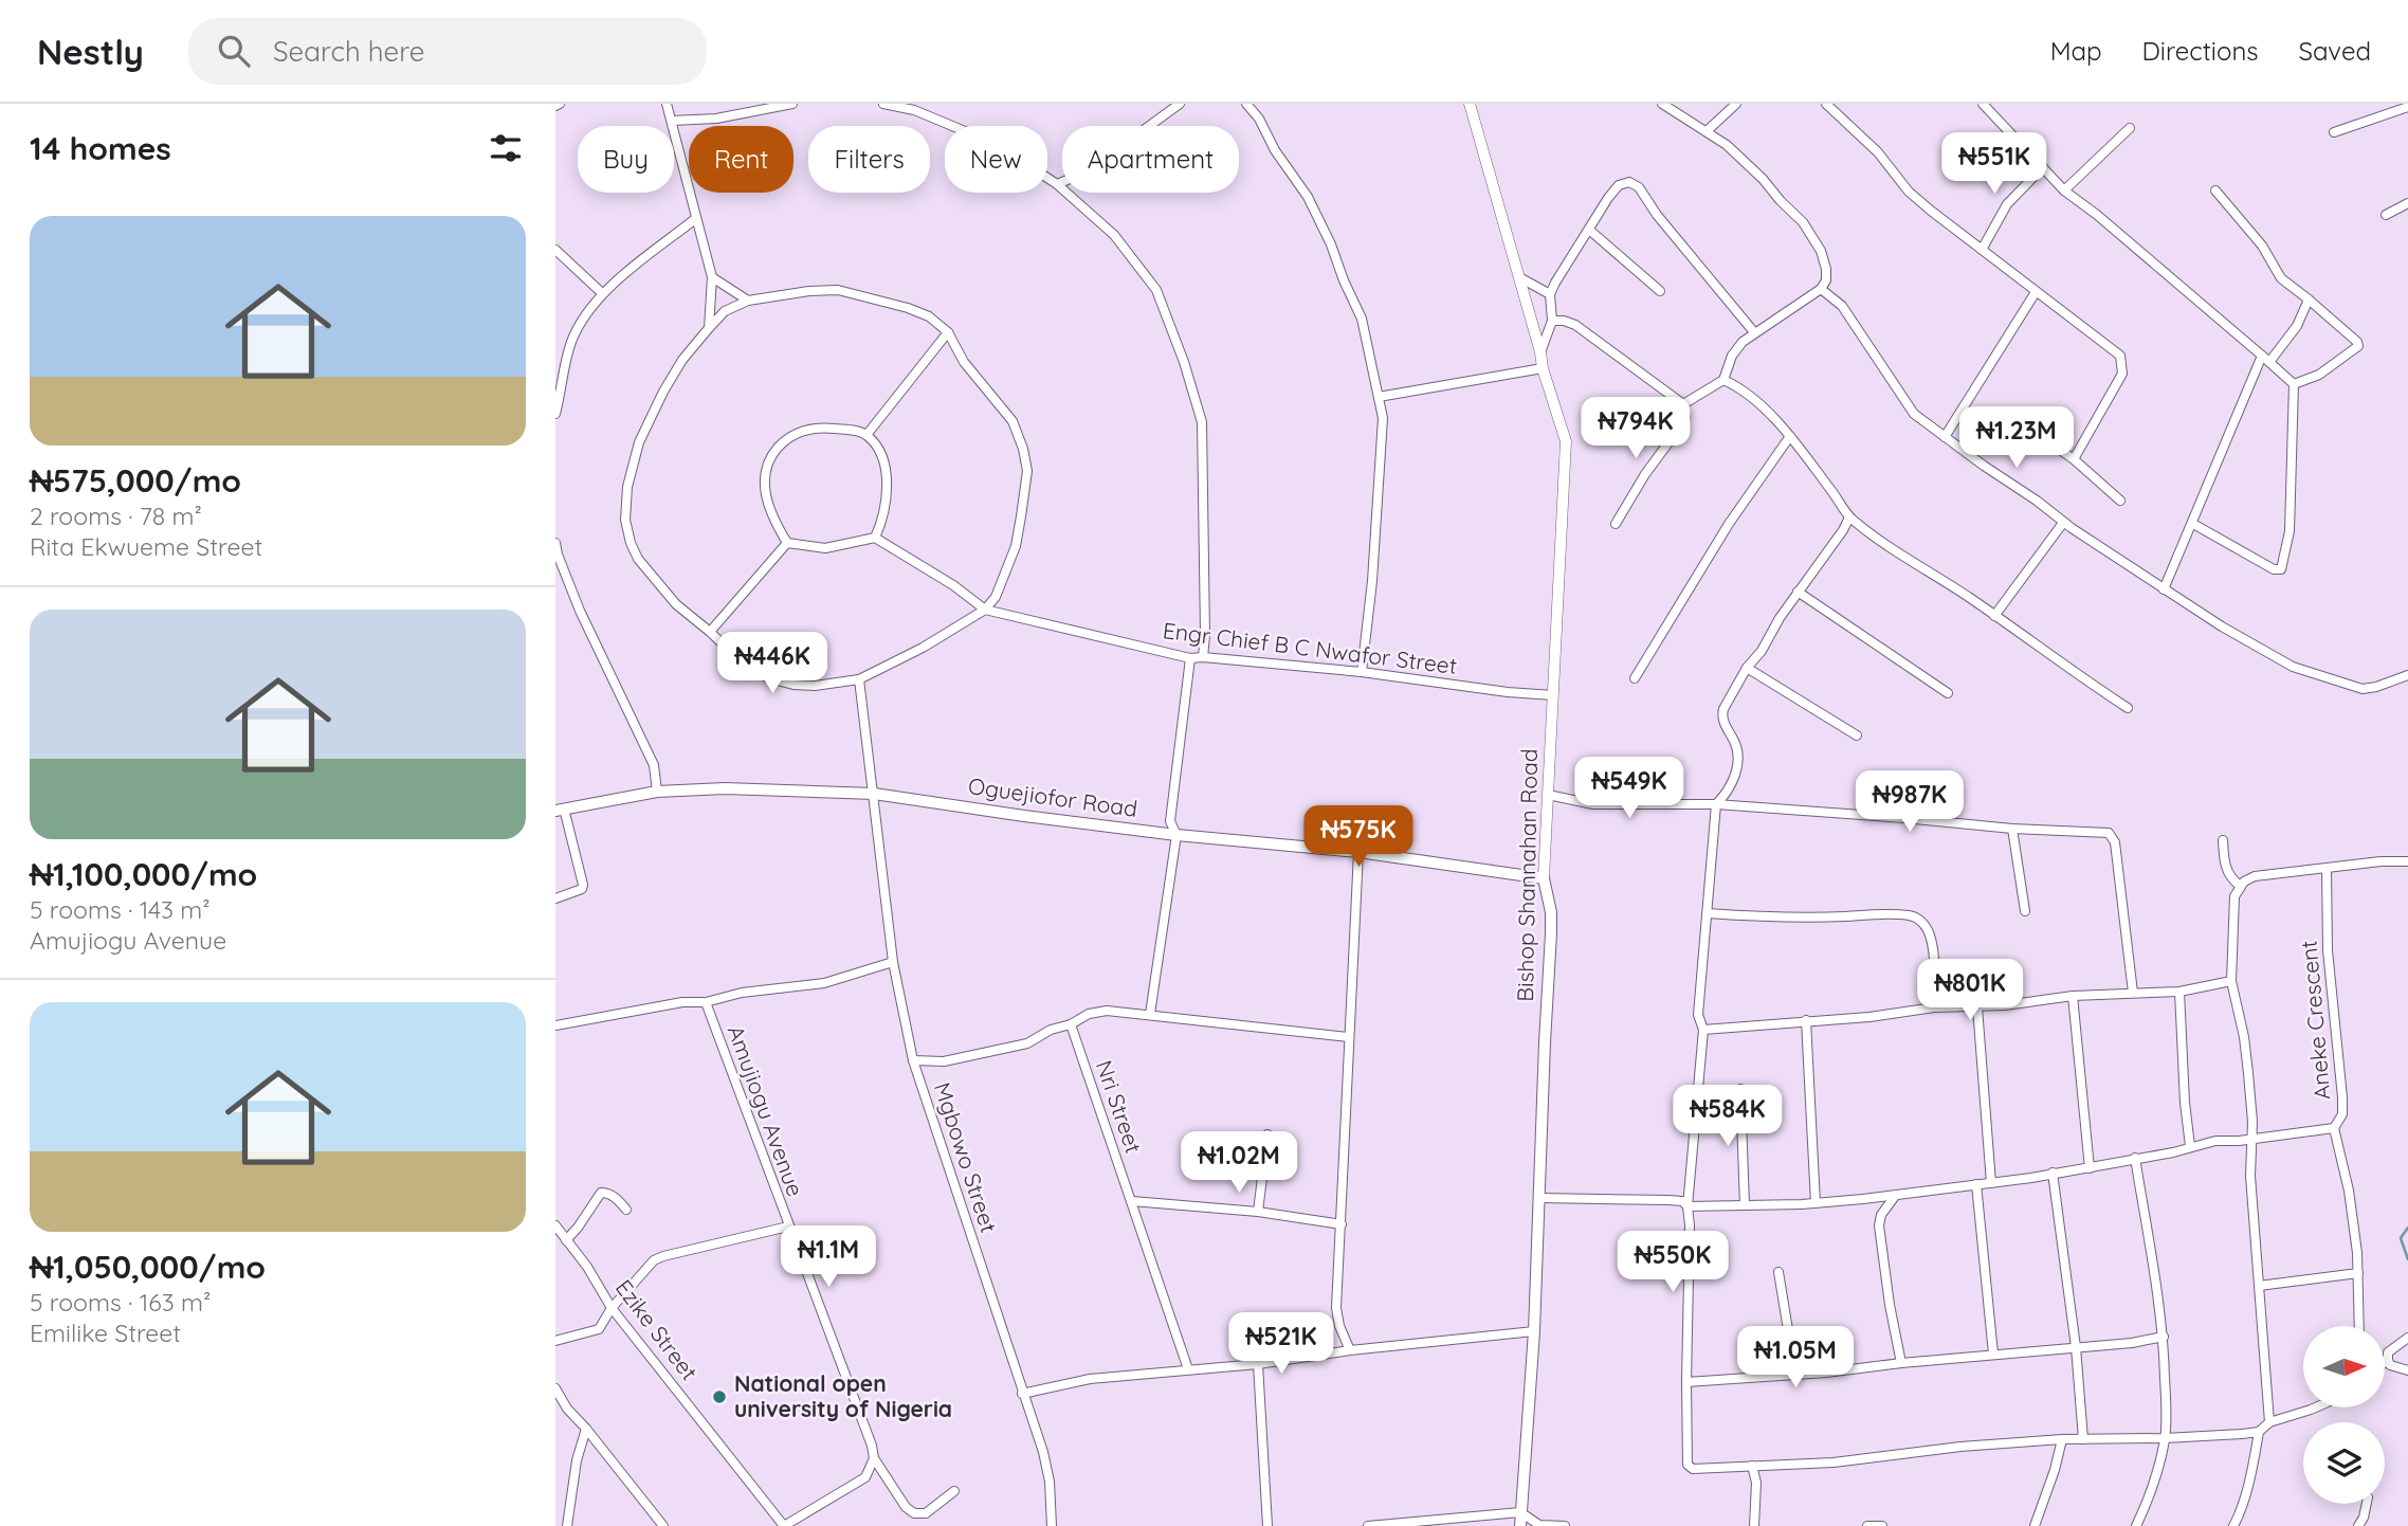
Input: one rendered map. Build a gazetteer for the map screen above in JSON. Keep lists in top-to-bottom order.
{
  "streets": {
    "main road": ["Oguejiofor Road", "Bishop Shannahan Road"],
    "street": [
      "Engr Chief B C Nwafor Street",
      "Aneke Crescent",
      "Nri Street",
      "Amujiogu Avenue",
      "Mgbowo Street",
      "Ezike Street"
    ]
  },
  "crossings": [
    ["Engr Chief B C Nwafor Street", "Bishop Shannahan Road"],
    ["Oguejiofor Road", "Bishop Shannahan Road"],
    ["Oguejiofor Road", "Mgbowo Street"],
    ["Bishop Shannahan Road", "Aneke Crescent"]
  ],
  "places": ["National open university of Nigeria"],
  "north": "right",
  "page": {
    "header": "Nestly",
    "search": "Search here",
    "nav": ["Map", "Directions", "Saved"],
    "heading": "14 homes",
    "chip": [
      "Buy",
      "Rent",
      "Filters",
      "New",
      "Apartment"
    ],
    "price": [
      "₦551K",
      "₦794K",
      "₦1.23M",
      "₦446K",
      "₦549K",
      "₦987K",
      "₦575K",
      "₦801K",
      "₦584K",
      "₦1.02M",
      "₦1.1M",
      "₦550K",
      "₦521K",
      "₦1.05M"
    ],
    "list": [
      {
        "name": "₦575,000/mo",
        "note": "2 rooms · 78 m² · Rita Ekwueme Street"
      },
      {
        "name": "₦1,100,000/mo",
        "note": "5 rooms · 143 m² · Amujiogu Avenue"
      },
      {
        "name": "₦1,050,000/mo",
        "note": "5 rooms · 163 m² · Emilike Street"
      }
    ]
  }
}
